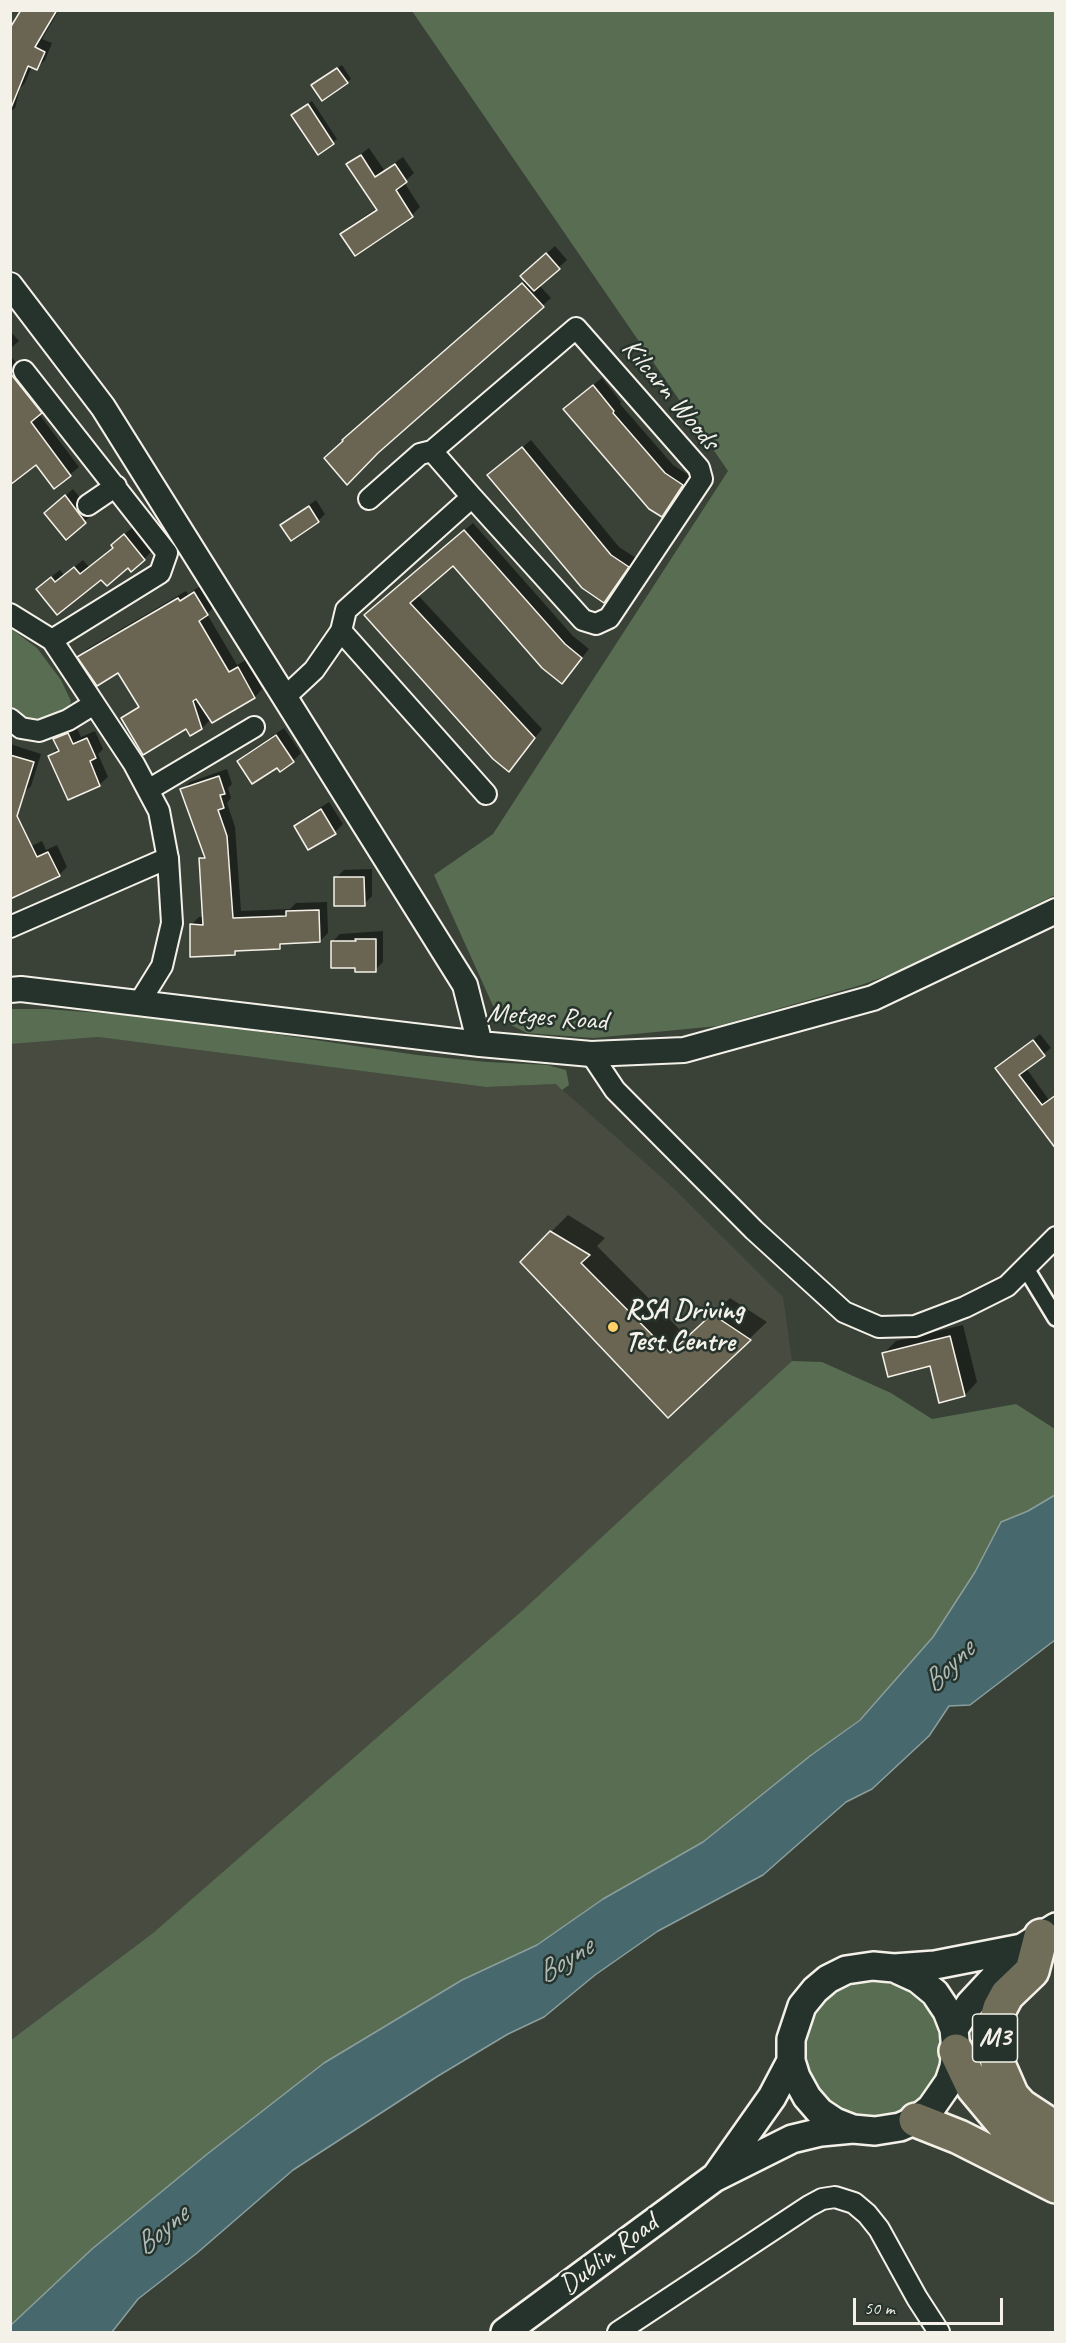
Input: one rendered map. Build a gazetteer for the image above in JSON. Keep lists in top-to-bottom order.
{
  "streets": {
    "highway": ["M3"],
    "main road": ["Dublin Road"],
    "street": ["Kilcarn Woods", "Metges Road"]
  },
  "water": ["Boyne"],
  "places": ["RSA Driving Test Centre"],
  "scale_bar": "50 m"
}
